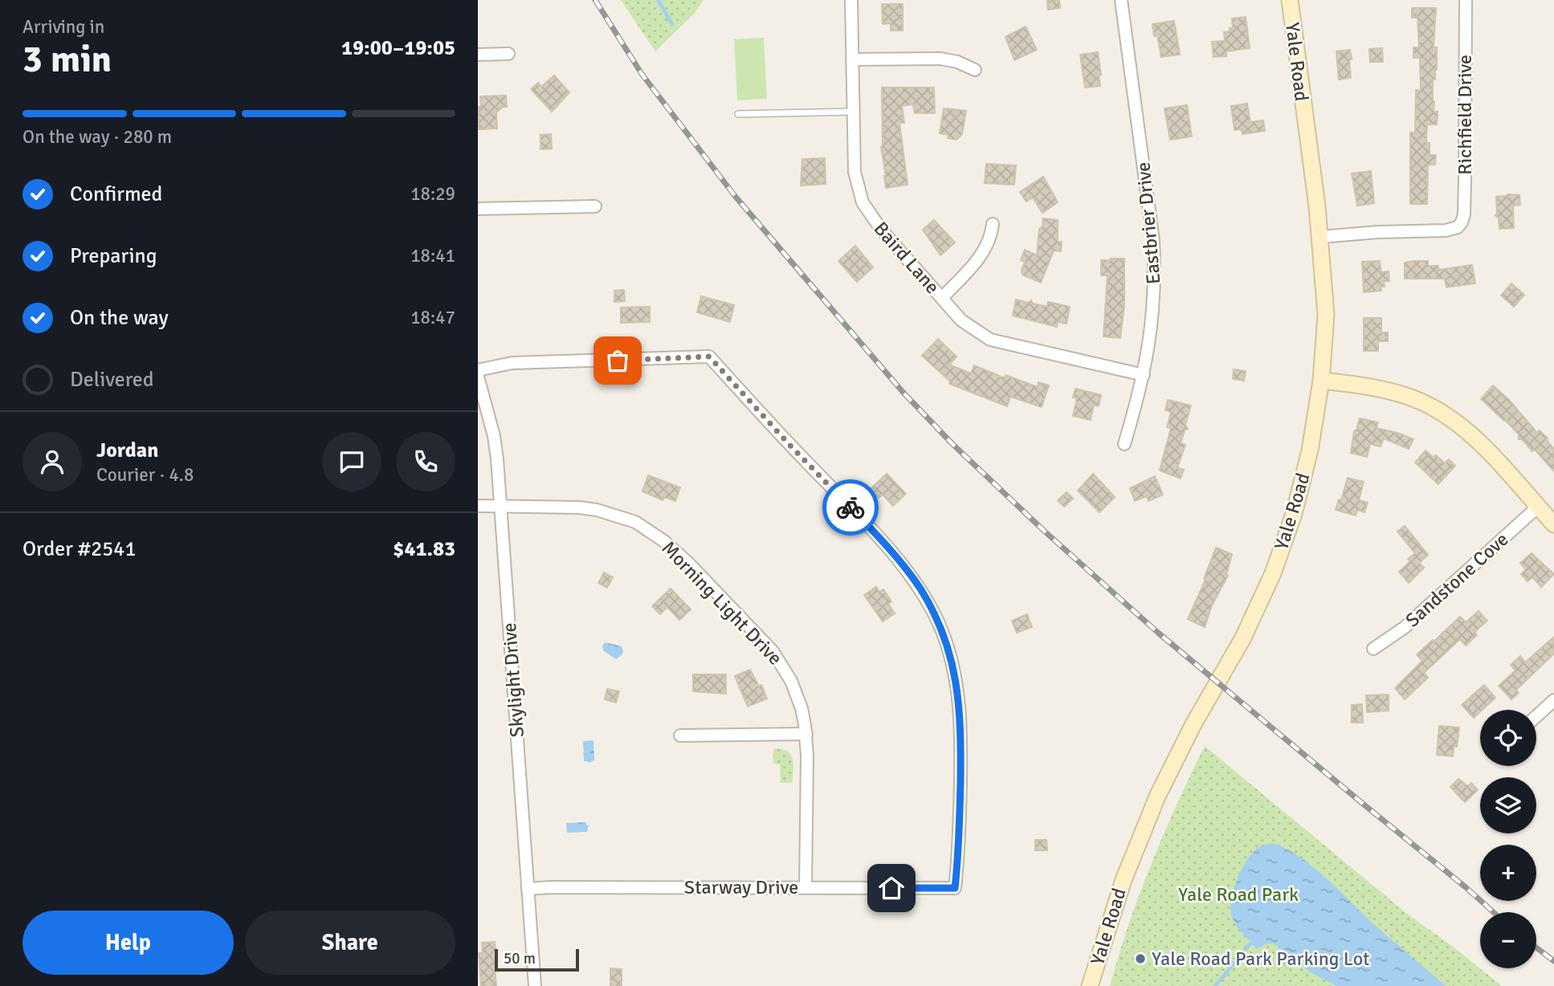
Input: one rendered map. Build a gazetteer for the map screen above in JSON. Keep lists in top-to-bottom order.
{
  "streets": {
    "main road": ["Yale Road"],
    "street": [
      "Richfield Drive",
      "Eastbrier Drive",
      "Baird Lane",
      "Sandstone Cove",
      "Morning Light Drive",
      "Skylight Drive",
      "Starway Drive"
    ]
  },
  "crossings": [
    ["Yale Road", "Richfield Drive"],
    ["Eastbrier Drive", "Baird Lane"],
    ["Morning Light Drive", "Skylight Drive"],
    ["Morning Light Drive", "Starway Drive"],
    ["Skylight Drive", "Starway Drive"]
  ],
  "parks": ["Yale Road Park"],
  "places": ["Yale Road Park Parking Lot"],
  "scale_bar": "50 m",
  "page": {
    "heading": ["3 min", "Arriving in", "19:00–19:05"],
    "panel": [
      "Jordan",
      "Courier · 4.8",
      "Order #2541",
      "$41.83"
    ],
    "bar": "On the way · 280 m",
    "list": [
      ["Confirmed", "18:29"],
      ["Preparing", "18:41"],
      ["On the way", "18:47"],
      "Delivered"
    ],
    "map_buttons": ["+", "−"],
    "buttons": ["Help", "Share"],
    "scale": "50 m"
  }
}
